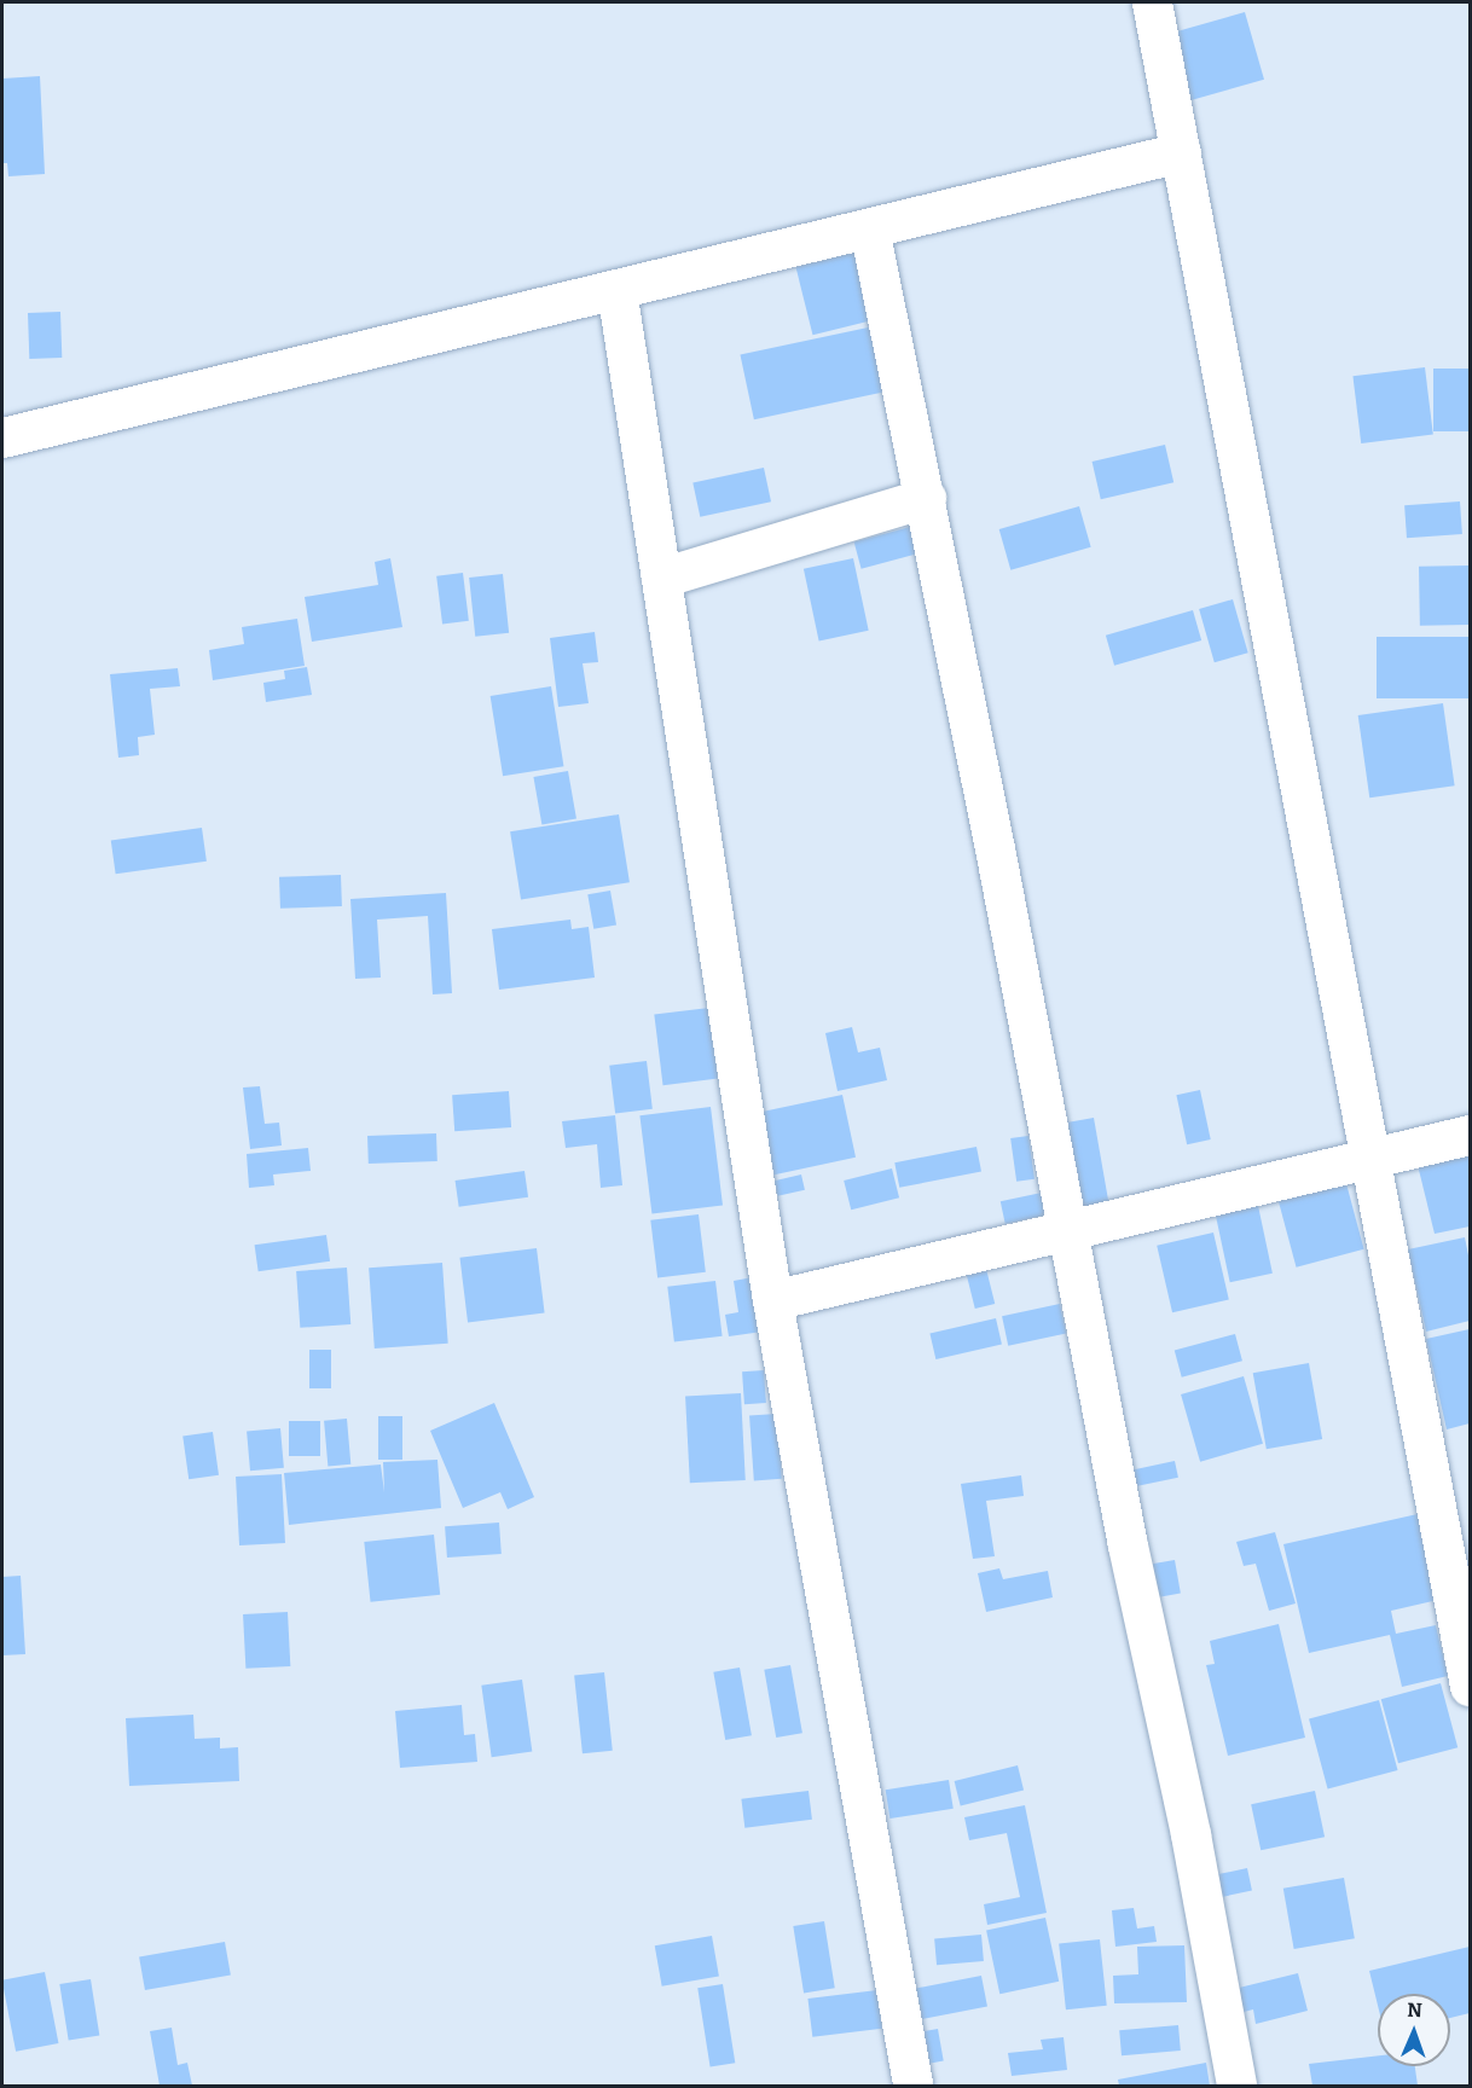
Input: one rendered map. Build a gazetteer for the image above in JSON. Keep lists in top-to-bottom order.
{
  "north": "top"
}
